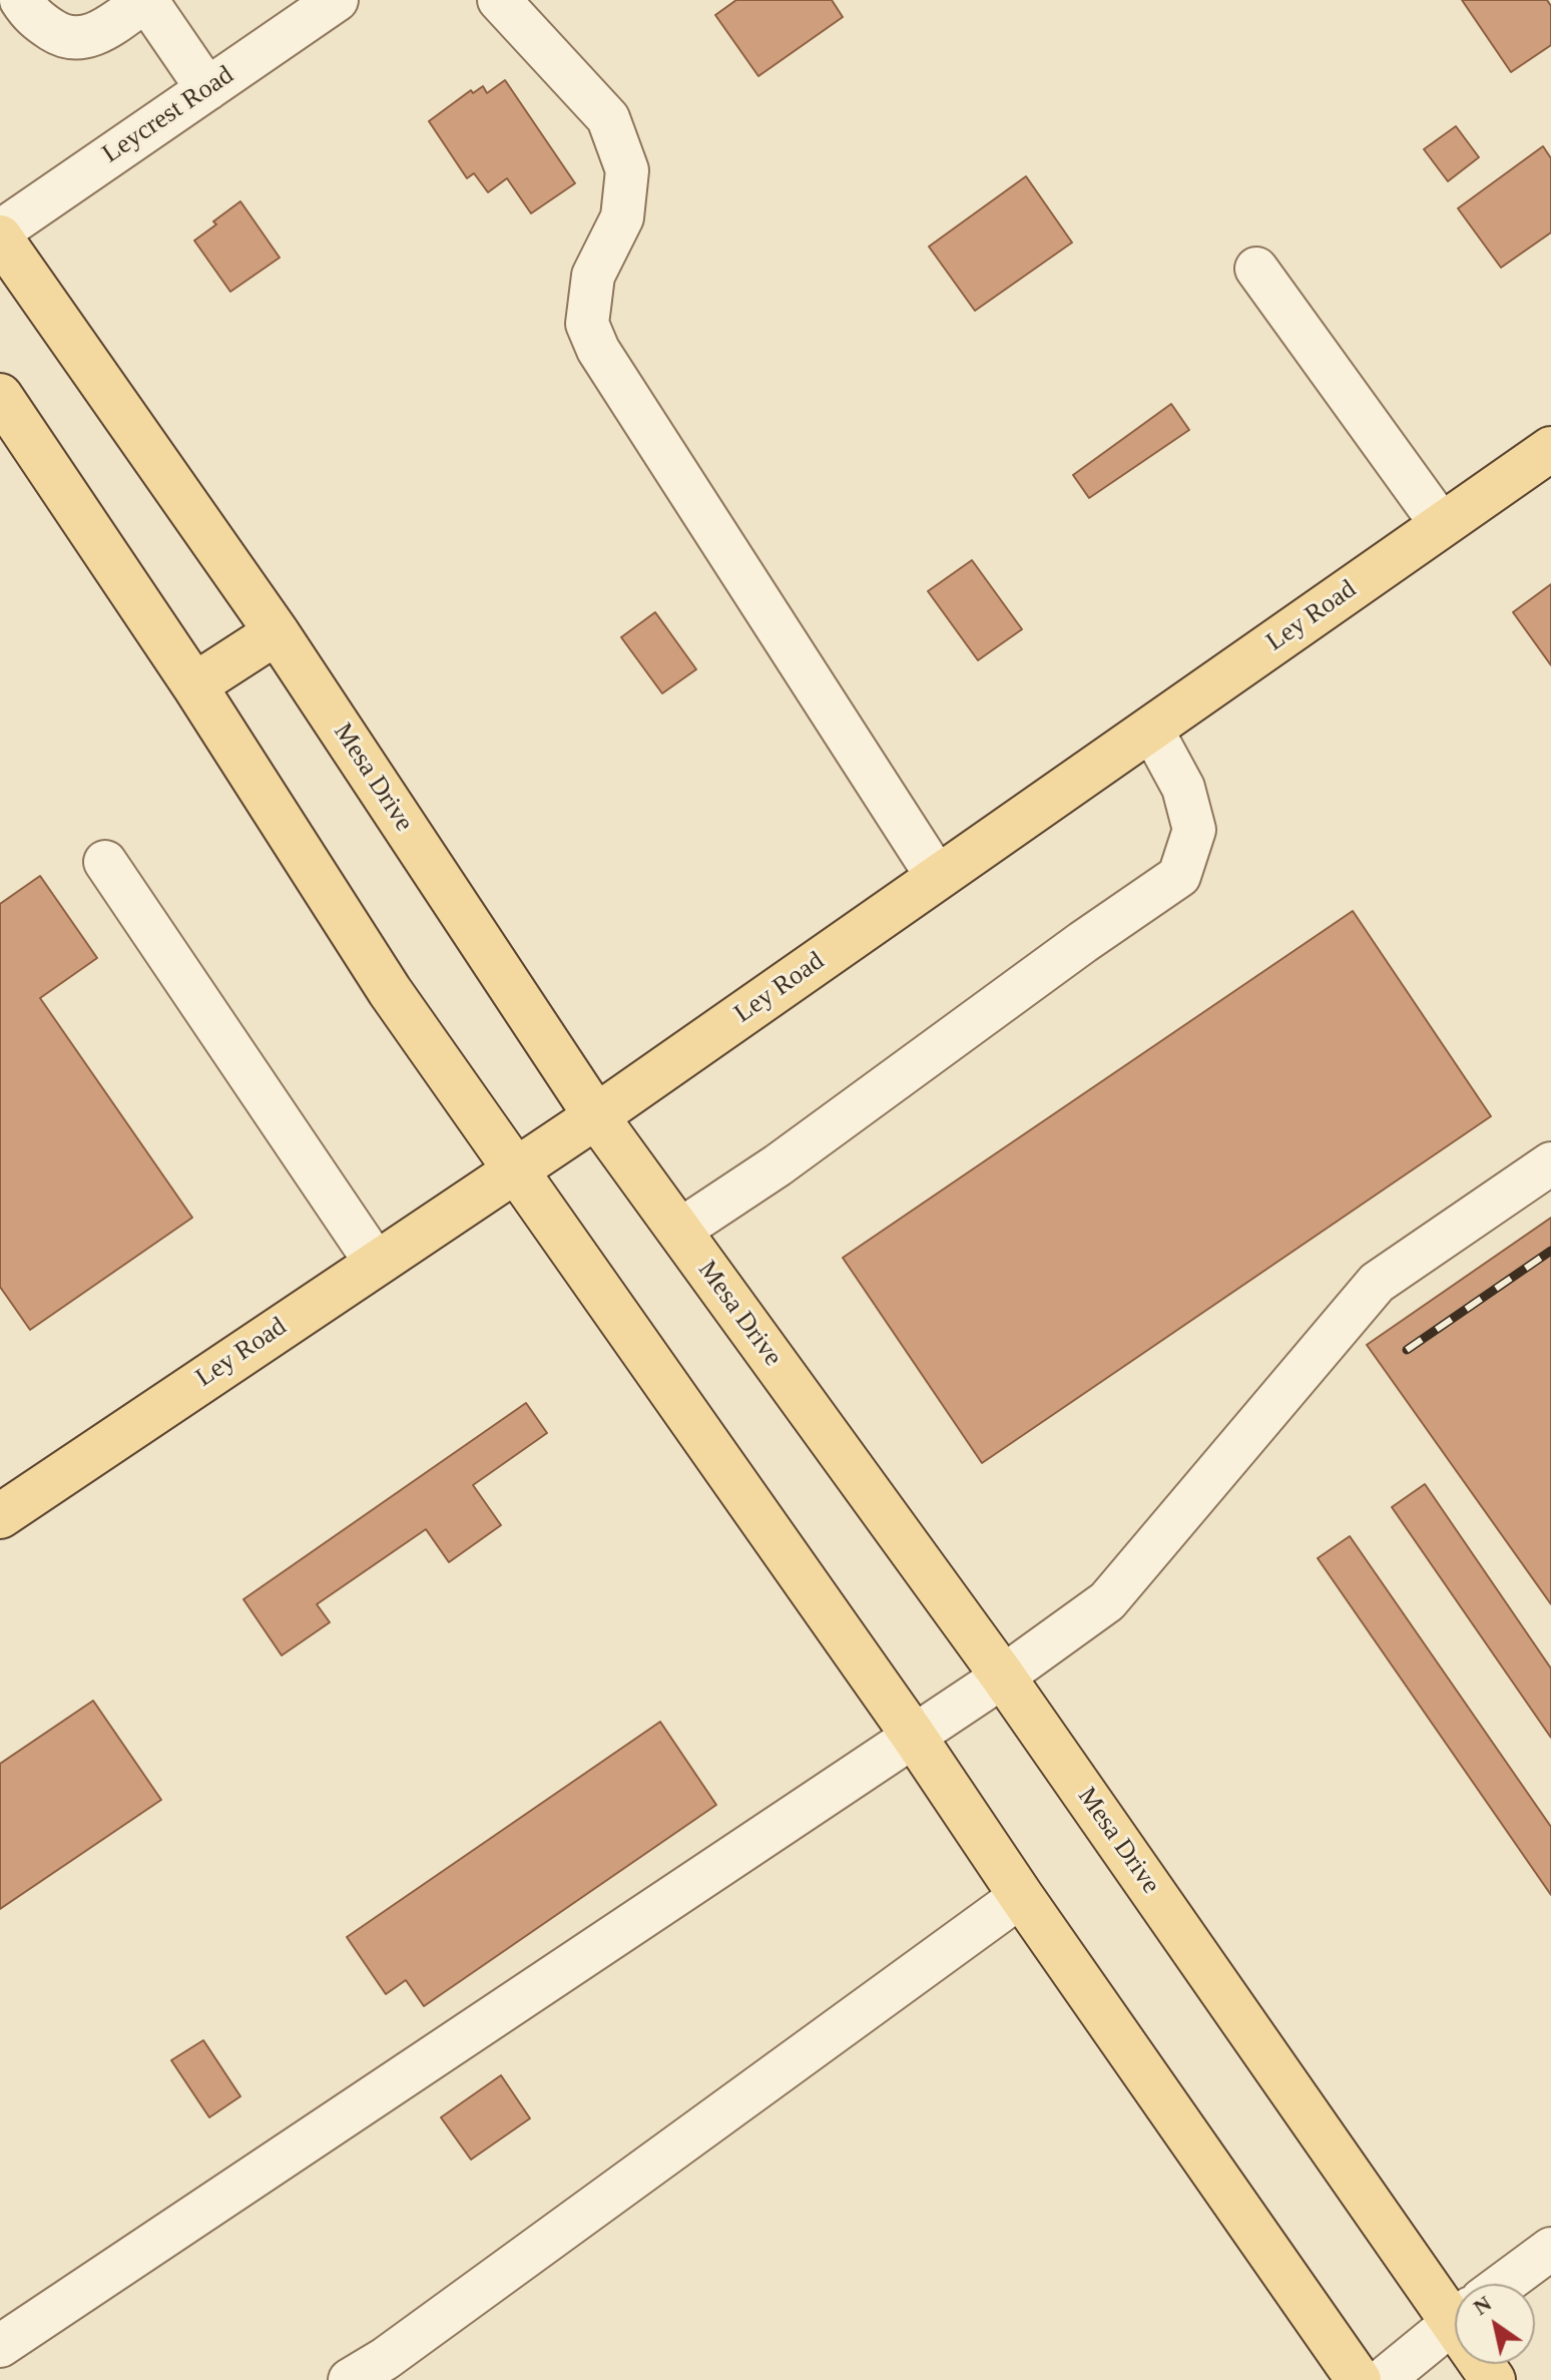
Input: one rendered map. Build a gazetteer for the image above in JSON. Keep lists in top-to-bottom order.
{
  "streets": {
    "main road": ["Ley Road", "Mesa Drive"],
    "street": ["Leycrest Road"]
  },
  "crossings": [
    ["Leycrest Road", "Mesa Drive"],
    ["Ley Road", "Mesa Drive"]
  ],
  "north": "top left"
}
